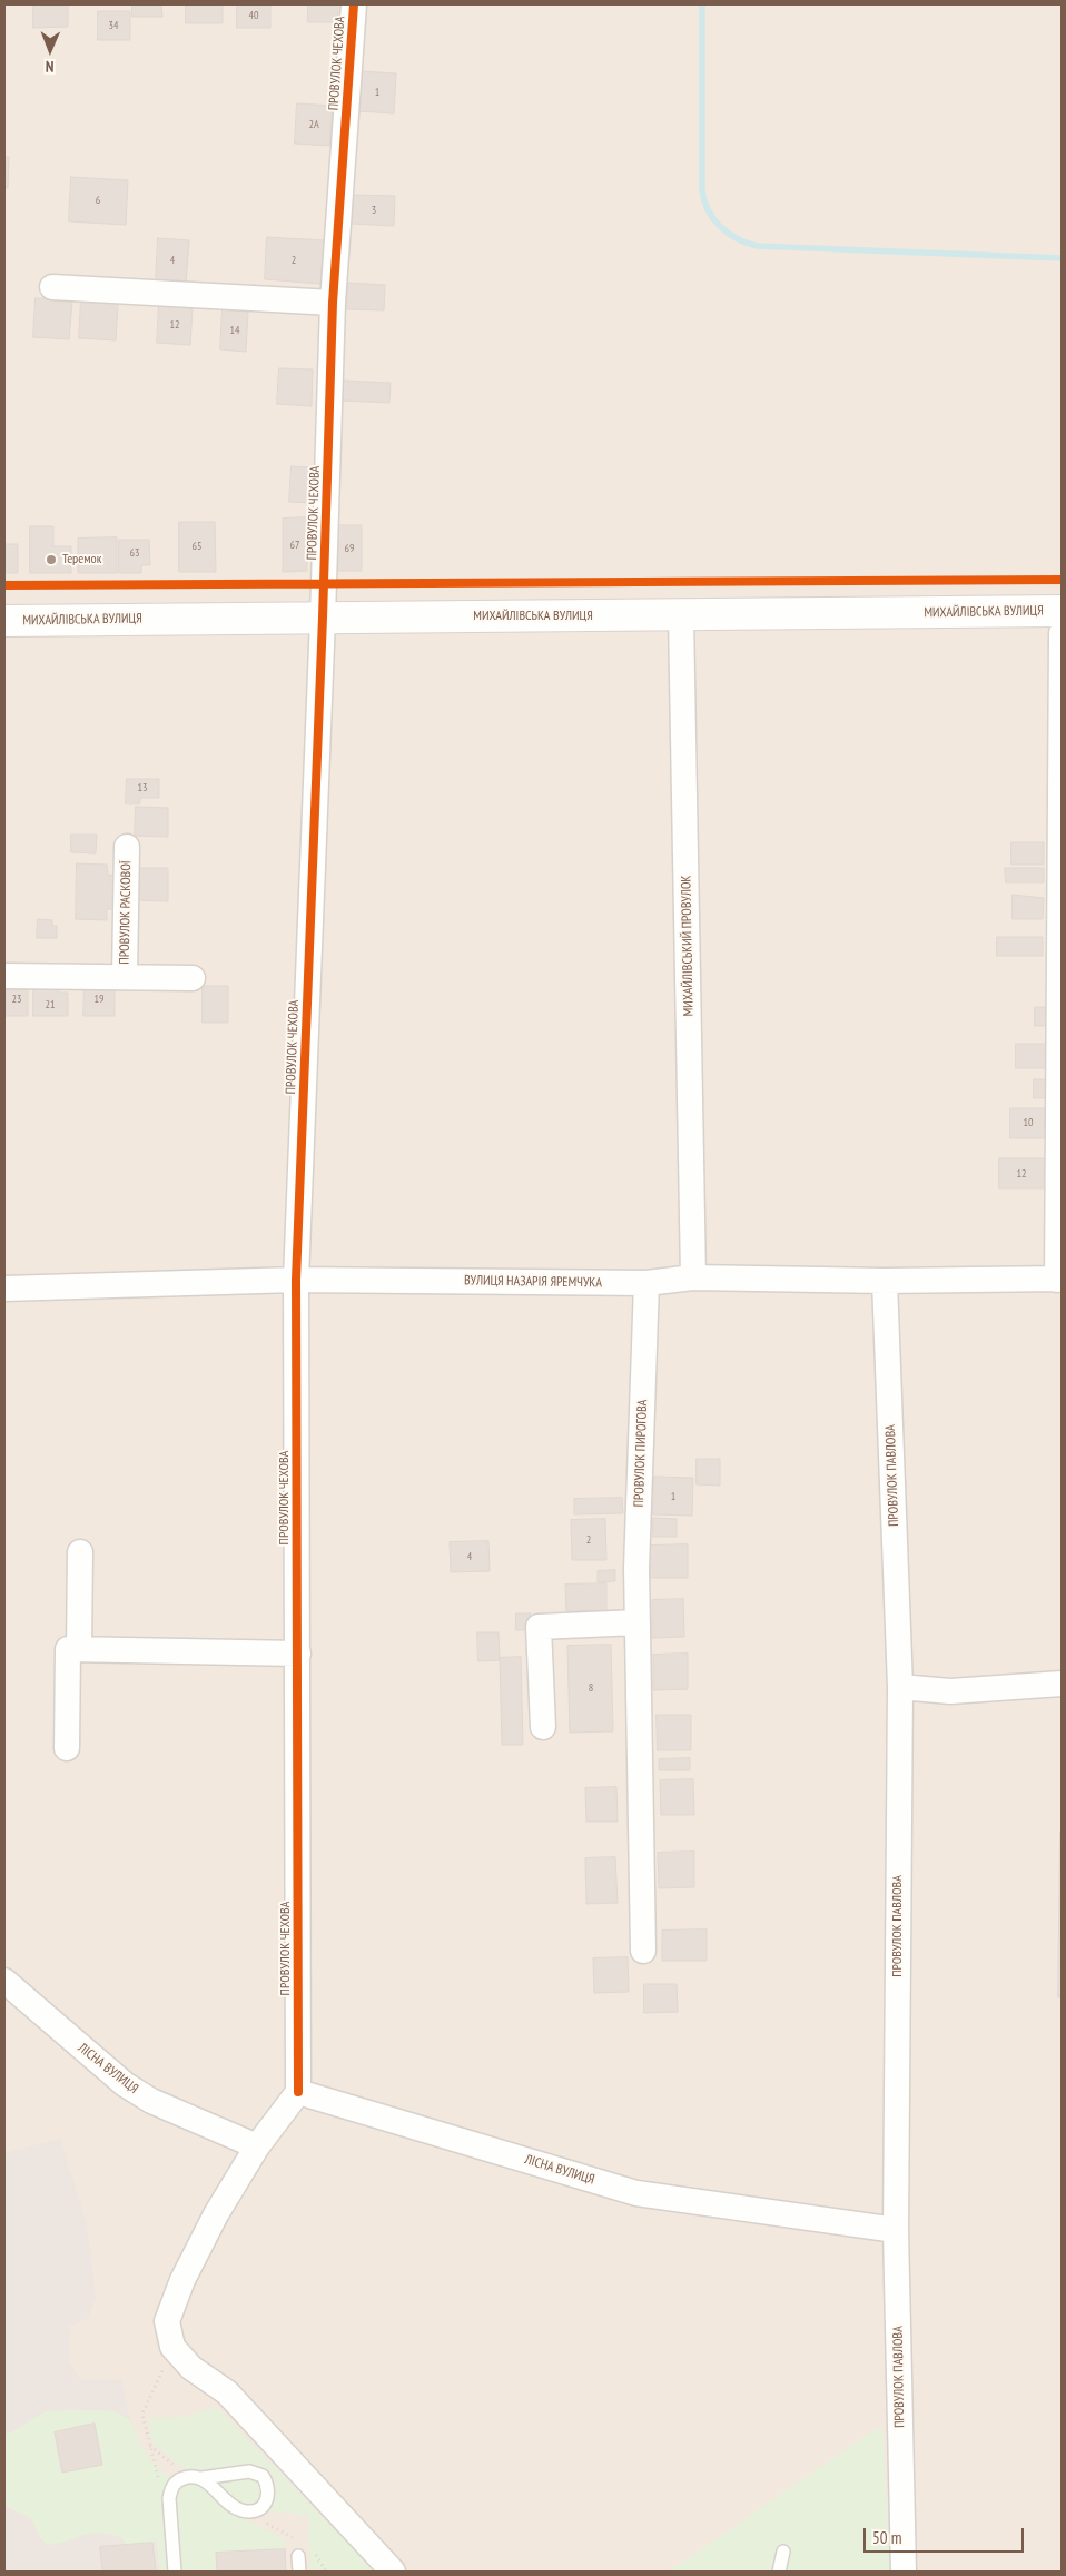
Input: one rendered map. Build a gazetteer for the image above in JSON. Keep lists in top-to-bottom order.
{
  "streets": {
    "main road": ["МИХАЙЛІВСЬКА ВУЛИЦЯ"],
    "street": [
      "ПРОВУЛОК ЧЕХОВА",
      "ПРОВУЛОК РАСКОВОЇ",
      "МИХАЙЛІВСЬКИЙ ПРОВУЛОК",
      "ВУЛИЦЯ НАЗАРІЯ ЯРЕМЧУКА",
      "ПРОВУЛОК ПИРОГОВА",
      "ПРОВУЛОК ПАВЛОВА",
      "ЛІСНА ВУЛИЦЯ"
    ]
  },
  "crossings": [
    ["ПРОВУЛОК ЧЕХОВА", "МИХАЙЛІВСЬКА ВУЛИЦЯ"],
    ["ПРОВУЛОК ЧЕХОВА", "ВУЛИЦЯ НАЗАРІЯ ЯРЕМЧУКА"],
    ["ПРОВУЛОК ЧЕХОВА", "ЛІСНА ВУЛИЦЯ"],
    ["МИХАЙЛІВСЬКА ВУЛИЦЯ", "МИХАЙЛІВСЬКИЙ ПРОВУЛОК"],
    ["МИХАЙЛІВСЬКИЙ ПРОВУЛОК", "ВУЛИЦЯ НАЗАРІЯ ЯРЕМЧУКА"],
    ["ВУЛИЦЯ НАЗАРІЯ ЯРЕМЧУКА", "ПРОВУЛОК ПИРОГОВА"],
    ["ВУЛИЦЯ НАЗАРІЯ ЯРЕМЧУКА", "ПРОВУЛОК ПАВЛОВА"],
    ["ПРОВУЛОК ПАВЛОВА", "ЛІСНА ВУЛИЦЯ"]
  ],
  "places": ["Теремок"],
  "house_numbers": [
    "40",
    "34",
    "1",
    "2А",
    "6",
    "3",
    "4",
    "2",
    "12",
    "14",
    "67",
    "65",
    "69",
    "63",
    "13",
    "23",
    "19",
    "21",
    "10",
    "12",
    "1",
    "2",
    "4",
    "8"
  ],
  "scale_bar": "50 m",
  "north": "bottom"
}
